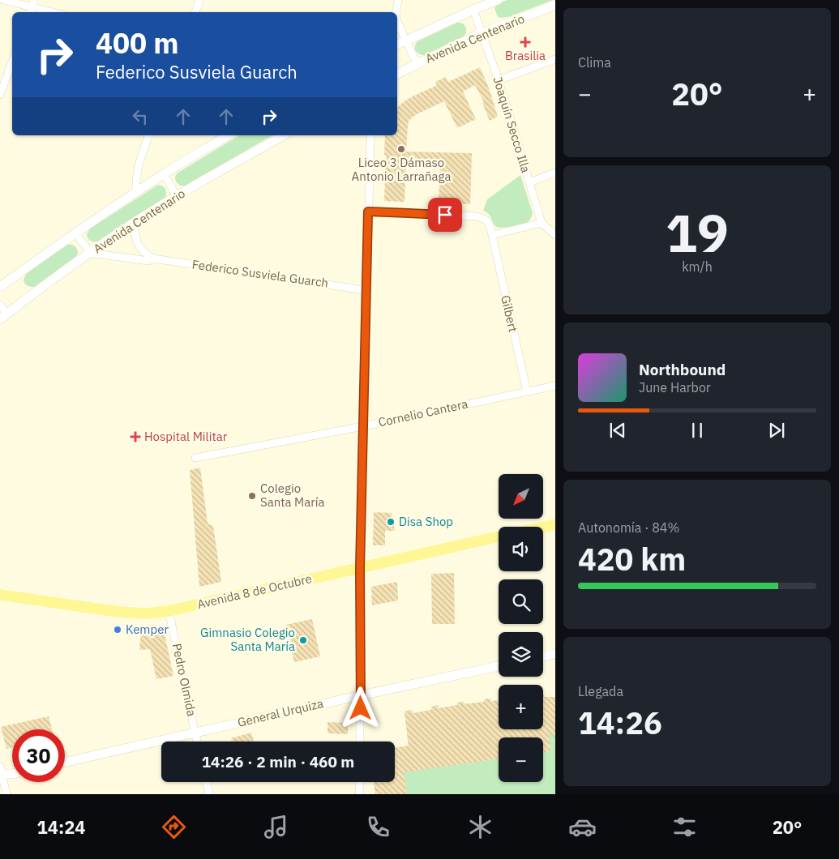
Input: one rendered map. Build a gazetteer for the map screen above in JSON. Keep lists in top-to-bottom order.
{
  "streets": {
    "main road": ["Avenida 8 de Octubre"],
    "street": [
      "Avenida Centenario",
      "Joaquín Secco Illa",
      "Federico Susviela Guarch",
      "Gilbert",
      "Cornelio Cantera",
      "Pedro Olmida",
      "General Urquiza"
    ]
  },
  "crossings": [
    ["Avenida Centenario", "Joaquín Secco Illa"],
    ["Avenida Centenario", "Federico Susviela Guarch"],
    ["Gilbert", "Cornelio Cantera"],
    ["Avenida 8 de Octubre", "Pedro Olmida"],
    ["Pedro Olmida", "General Urquiza"]
  ],
  "places": {
    "health": ["Brasilia", "Hospital Militar"],
    "other": [
      "Liceo 3 Dámaso Antonio Larrañaga",
      "Colegio Santa María",
      "Disa Shop",
      "Kemper",
      "Gimnasio Colegio Santa María"
    ]
  },
  "north": "bottom left",
  "page": {
    "tile": [
      "Clima",
      ["19", "km/h"],
      ["Autonomía · 84%", "420 km"],
      ["Llegada", "14:26"]
    ],
    "turn": ["400 m", "Federico Susviela Guarch"],
    "heat": ["−", "20°", "+"],
    "song": ["Northbound", "June Harbor"],
    "map_buttons": ["+", "−"],
    "limit": "30",
    "trip": "14:26 · 2 min · 460 m",
    "tabs": ["14:24", "20°"]
  }
}
